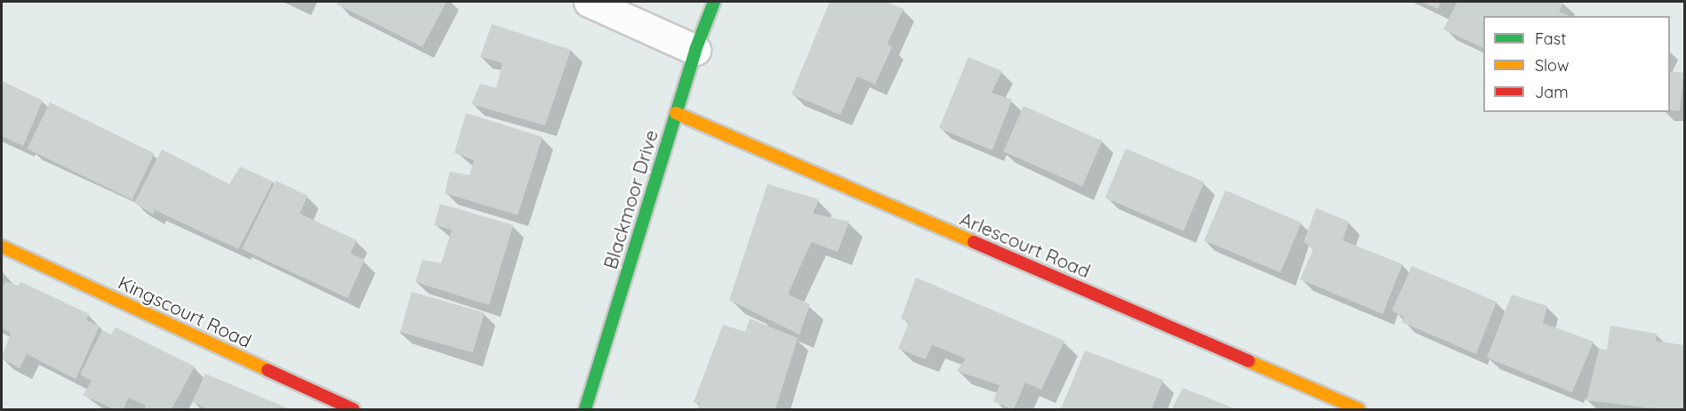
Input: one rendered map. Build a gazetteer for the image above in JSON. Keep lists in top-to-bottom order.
{
  "streets": {
    "street": ["Blackmoor Drive", "Arlescourt Road", "Kingscourt Road"]
  },
  "crossings": [
    ["Blackmoor Drive", "Arlescourt Road"]
  ],
  "legend": ["Fast", "Slow", "Jam"]
}
